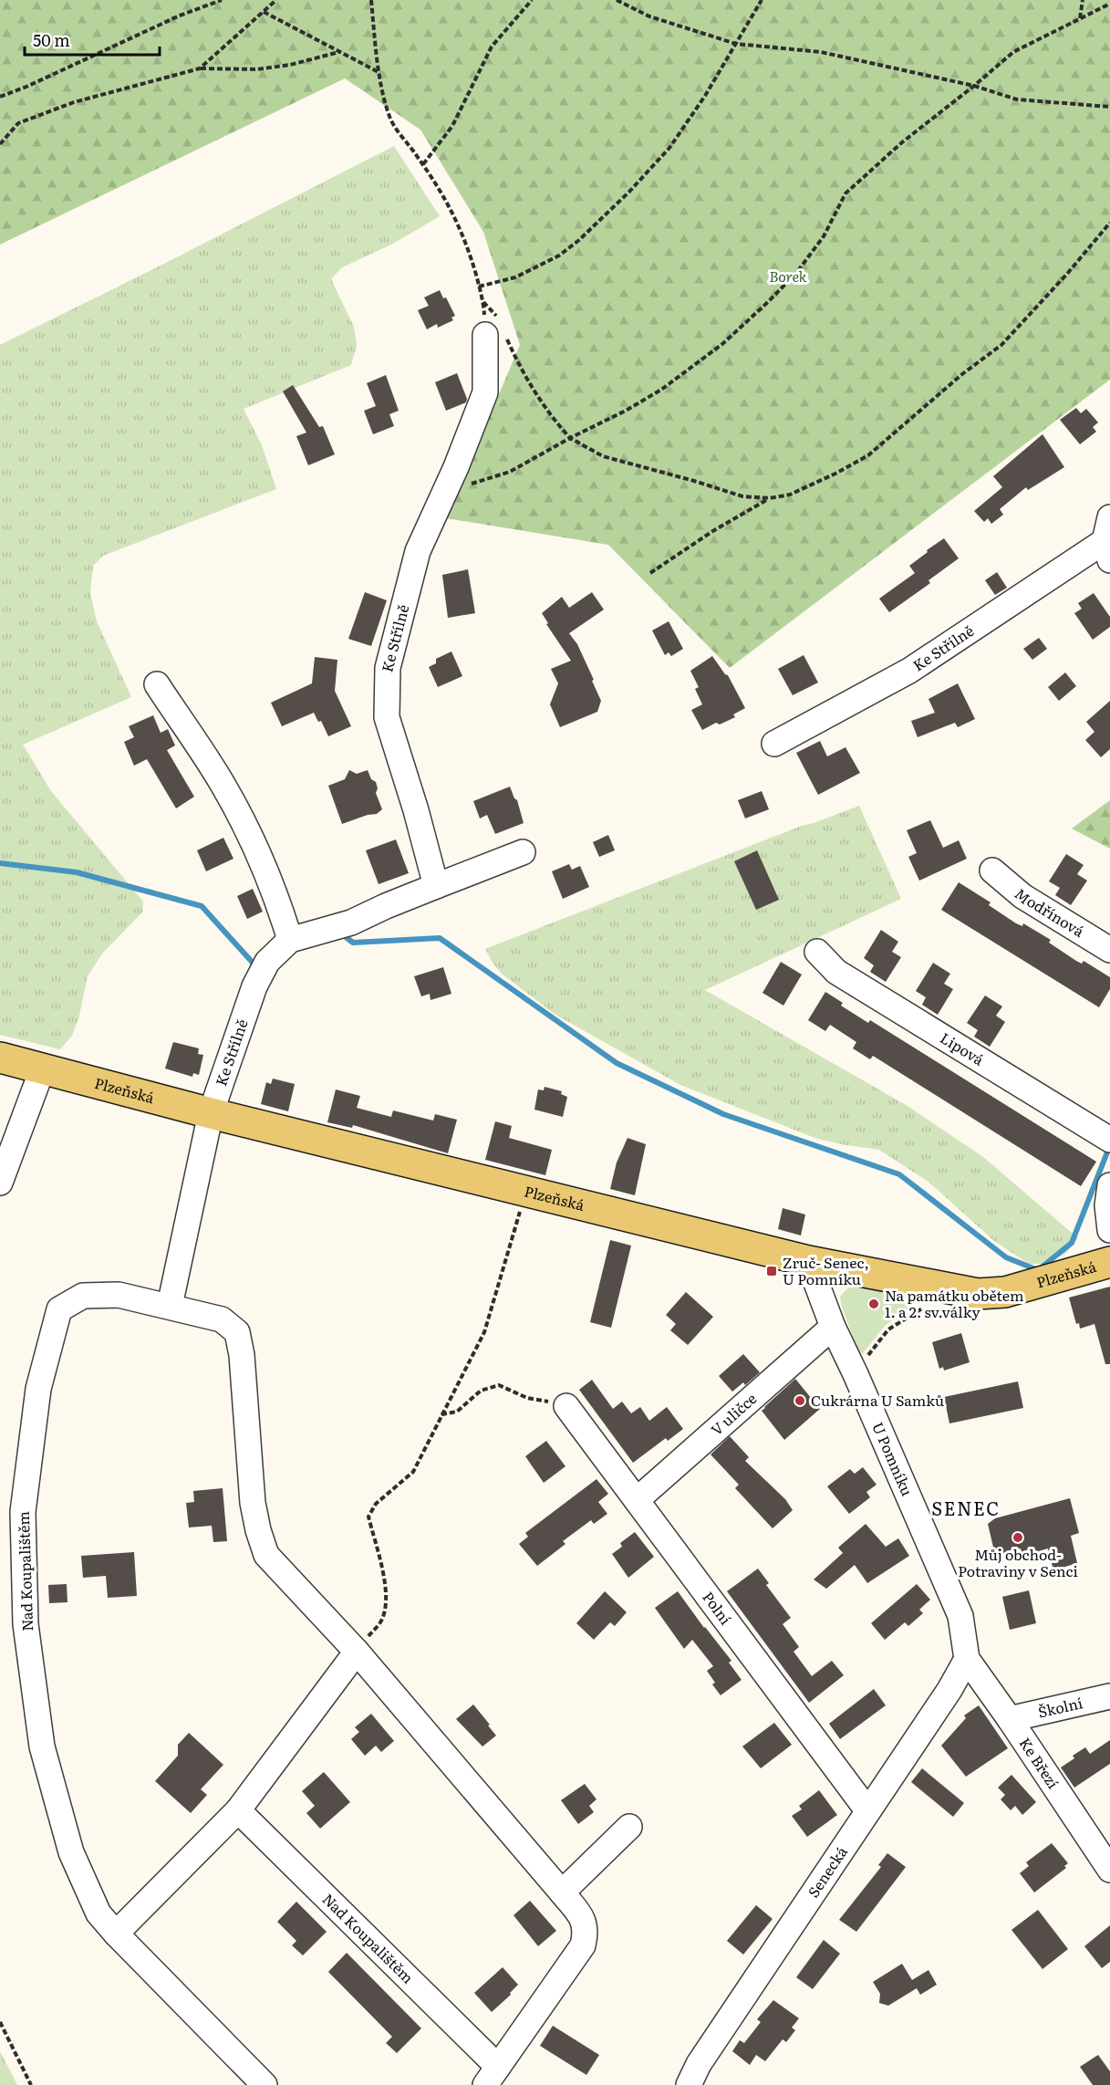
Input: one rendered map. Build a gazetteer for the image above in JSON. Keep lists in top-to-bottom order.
{
  "streets": {
    "main road": ["Plzeňská"],
    "street": [
      "Ke Střílně",
      "Modřínová",
      "Lipová",
      "V uličce",
      "U Pomníku",
      "Nad Koupalištěm",
      "Polní",
      "Školní",
      "Ke Březí",
      "Senecká"
    ]
  },
  "crossings": [
    ["Ke Střílně", "Plzeňská"],
    ["Plzeňská", "U Pomníku"],
    ["V uličce", "U Pomníku"],
    ["V uličce", "Polní"],
    ["U Pomníku", "Ke Březí"],
    ["U Pomníku", "Senecká"],
    ["Polní", "Senecká"],
    ["Školní", "Ke Březí"],
    ["Ke Březí", "Senecká"]
  ],
  "districts": ["SENEC"],
  "parks": ["Borek"],
  "places": {
    "transit": ["Zruč- Senec, U Pomníku"],
    "other": ["Na památku obětem 1. a 2. sv.války", "Cukrárna U Samků", "Můj obchod- Potraviny v Senci"]
  },
  "scale_bar": "50 m"
}
